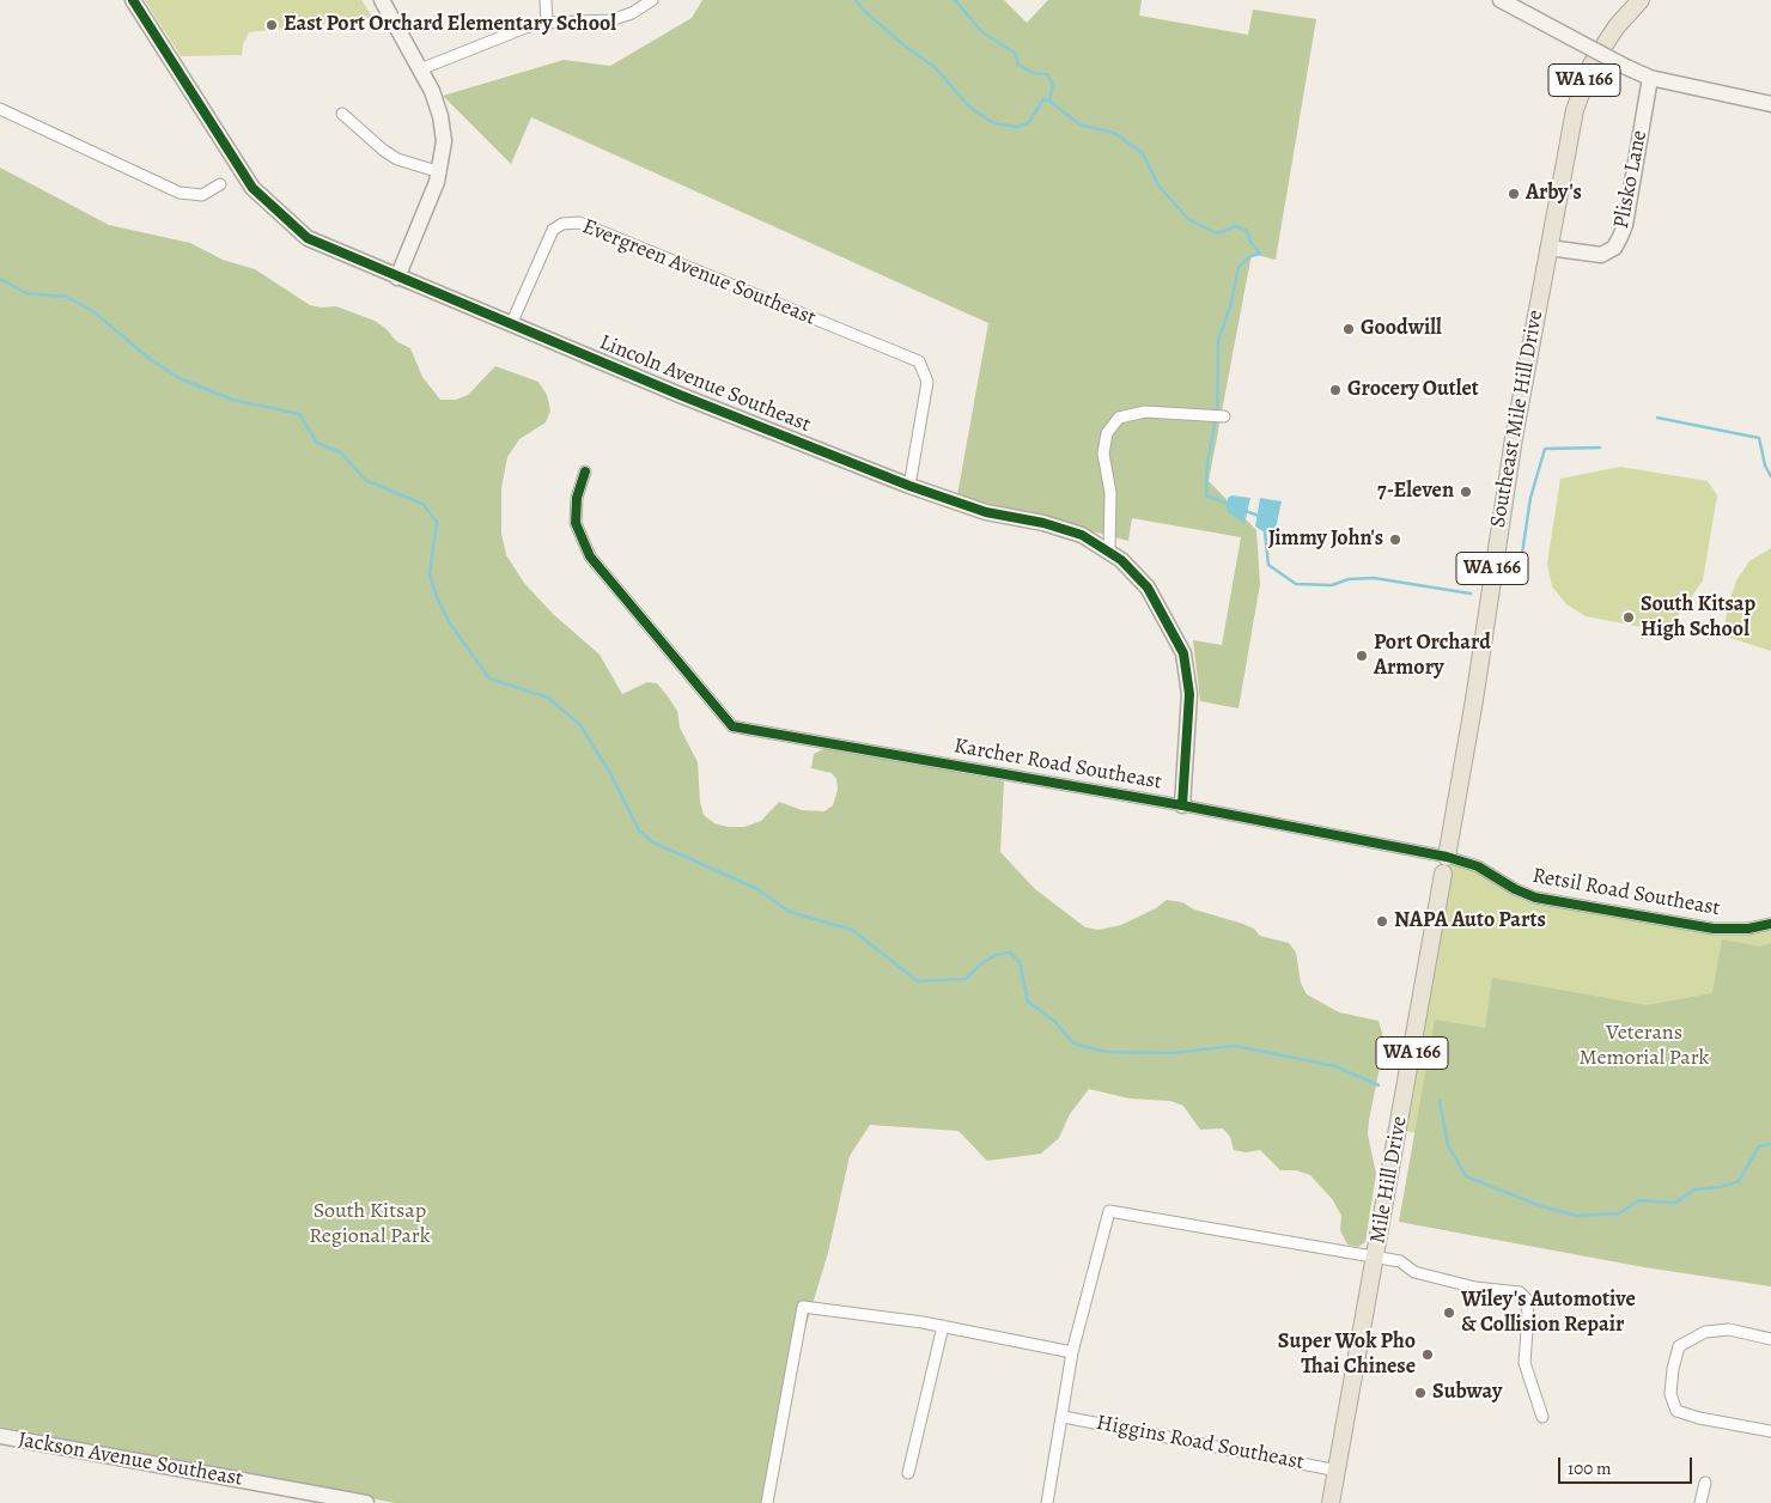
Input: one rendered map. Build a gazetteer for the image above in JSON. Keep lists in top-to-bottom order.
{
  "streets": {
    "main road": ["WA 166", "Southeast Mile Hill Drive", "Mile Hill Drive"],
    "street": [
      "Plisko Lane",
      "Evergreen Avenue Southeast",
      "Lincoln Avenue Southeast",
      "Karcher Road Southeast",
      "Retsil Road Southeast",
      "Higgins Road Southeast",
      "Jackson Avenue Southeast"
    ]
  },
  "crossings": [
    ["Plisko Lane", "Southeast Mile Hill Drive"],
    ["Evergreen Avenue Southeast", "Lincoln Avenue Southeast"],
    ["Lincoln Avenue Southeast", "Karcher Road Southeast"],
    ["Southeast Mile Hill Drive", "Karcher Road Southeast"],
    ["Southeast Mile Hill Drive", "Retsil Road Southeast"],
    ["Southeast Mile Hill Drive", "Mile Hill Drive"],
    ["Karcher Road Southeast", "Retsil Road Southeast"],
    ["Karcher Road Southeast", "Mile Hill Drive"],
    ["Retsil Road Southeast", "Mile Hill Drive"],
    ["Mile Hill Drive", "Higgins Road Southeast"]
  ],
  "parks": ["Veterans Memorial Park", "South Kitsap Regional Park"],
  "places": [
    "East Port Orchard Elementary School",
    "Arby's",
    "Goodwill",
    "Grocery Outlet",
    "7-Eleven",
    "Jimmy John's",
    "South Kitsap High School",
    "Port Orchard Armory",
    "NAPA Auto Parts",
    "Wiley's Automotive & Collision Repair",
    "Super Wok Pho Thai Chinese",
    "Subway"
  ],
  "scale_bar": "100 m"
}
